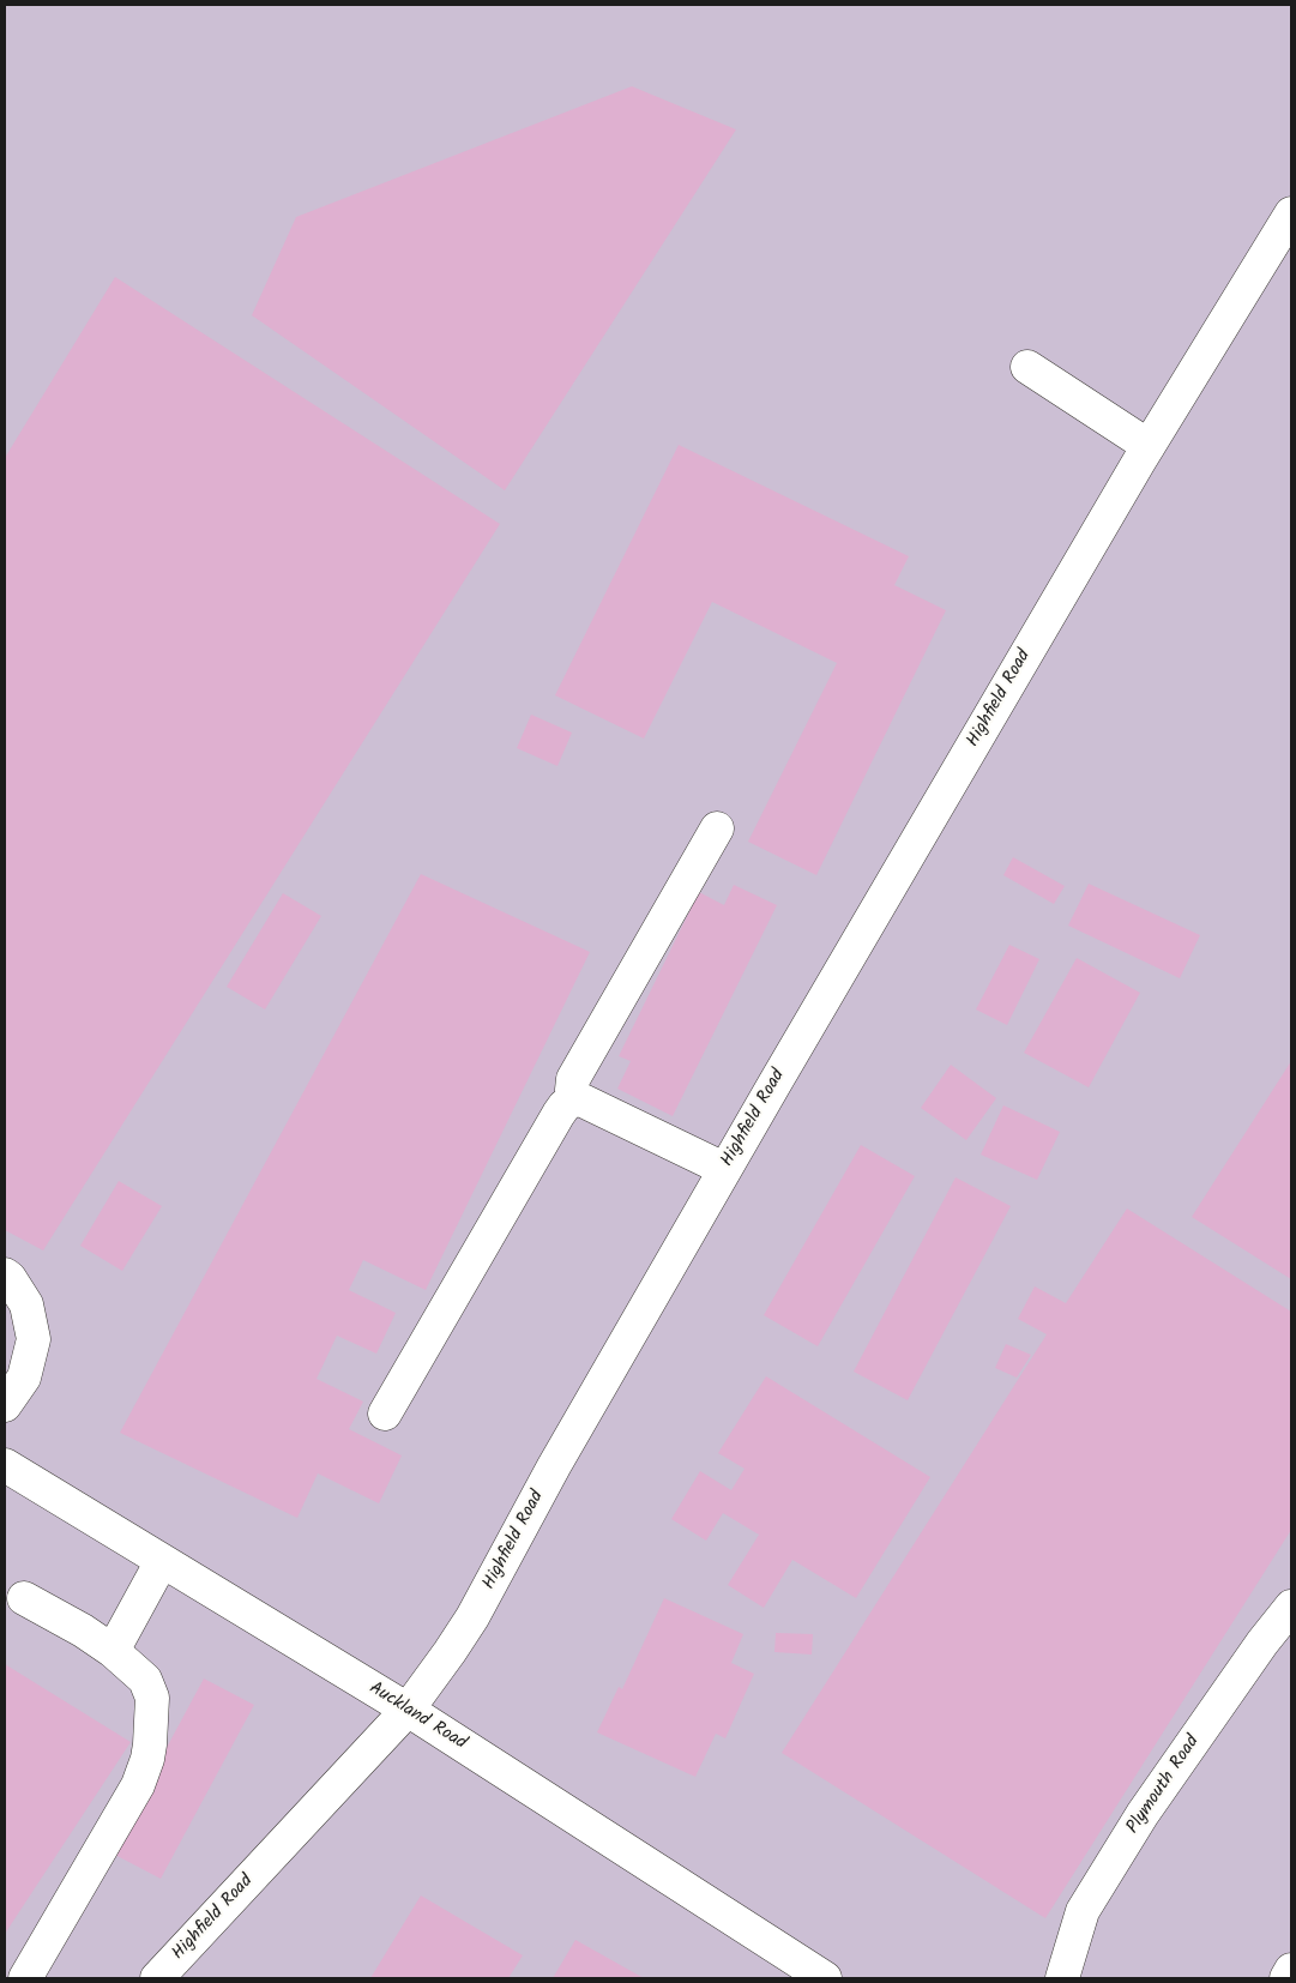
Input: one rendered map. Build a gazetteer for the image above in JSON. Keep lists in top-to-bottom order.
{
  "streets": {
    "street": ["Highfield Road", "Auckland Road", "Plymouth Road"]
  },
  "crossings": [
    ["Highfield Road", "Auckland Road"]
  ]
}
